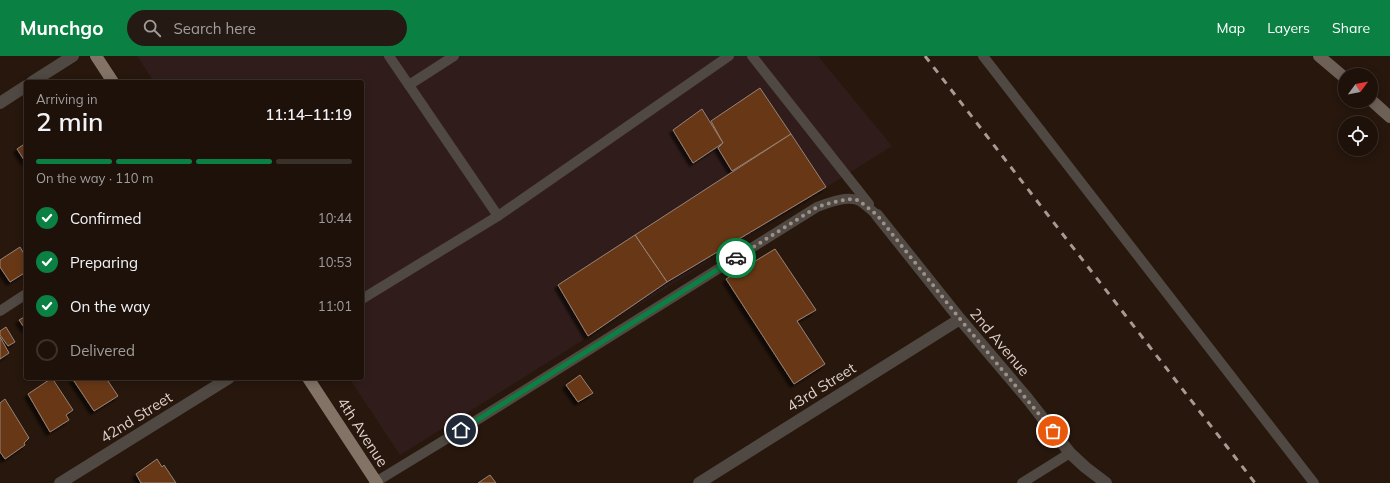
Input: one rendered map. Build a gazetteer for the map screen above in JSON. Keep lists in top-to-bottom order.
{
  "streets": {
    "main road": ["4th Avenue"],
    "street": ["2nd Avenue", "43rd Street", "42nd Street"]
  },
  "crossings": [
    ["2nd Avenue", "43rd Street"]
  ],
  "north": "top right",
  "page": {
    "header": "Munchgo",
    "search": "Search here",
    "nav": ["Map", "Layers", "Share"],
    "heading": ["2 min", "Arriving in", "11:14–11:19"],
    "bar": "On the way · 110 m",
    "list": [
      ["Confirmed", "10:44"],
      ["Preparing", "10:53"],
      ["On the way", "11:01"],
      "Delivered"
    ]
  }
}
